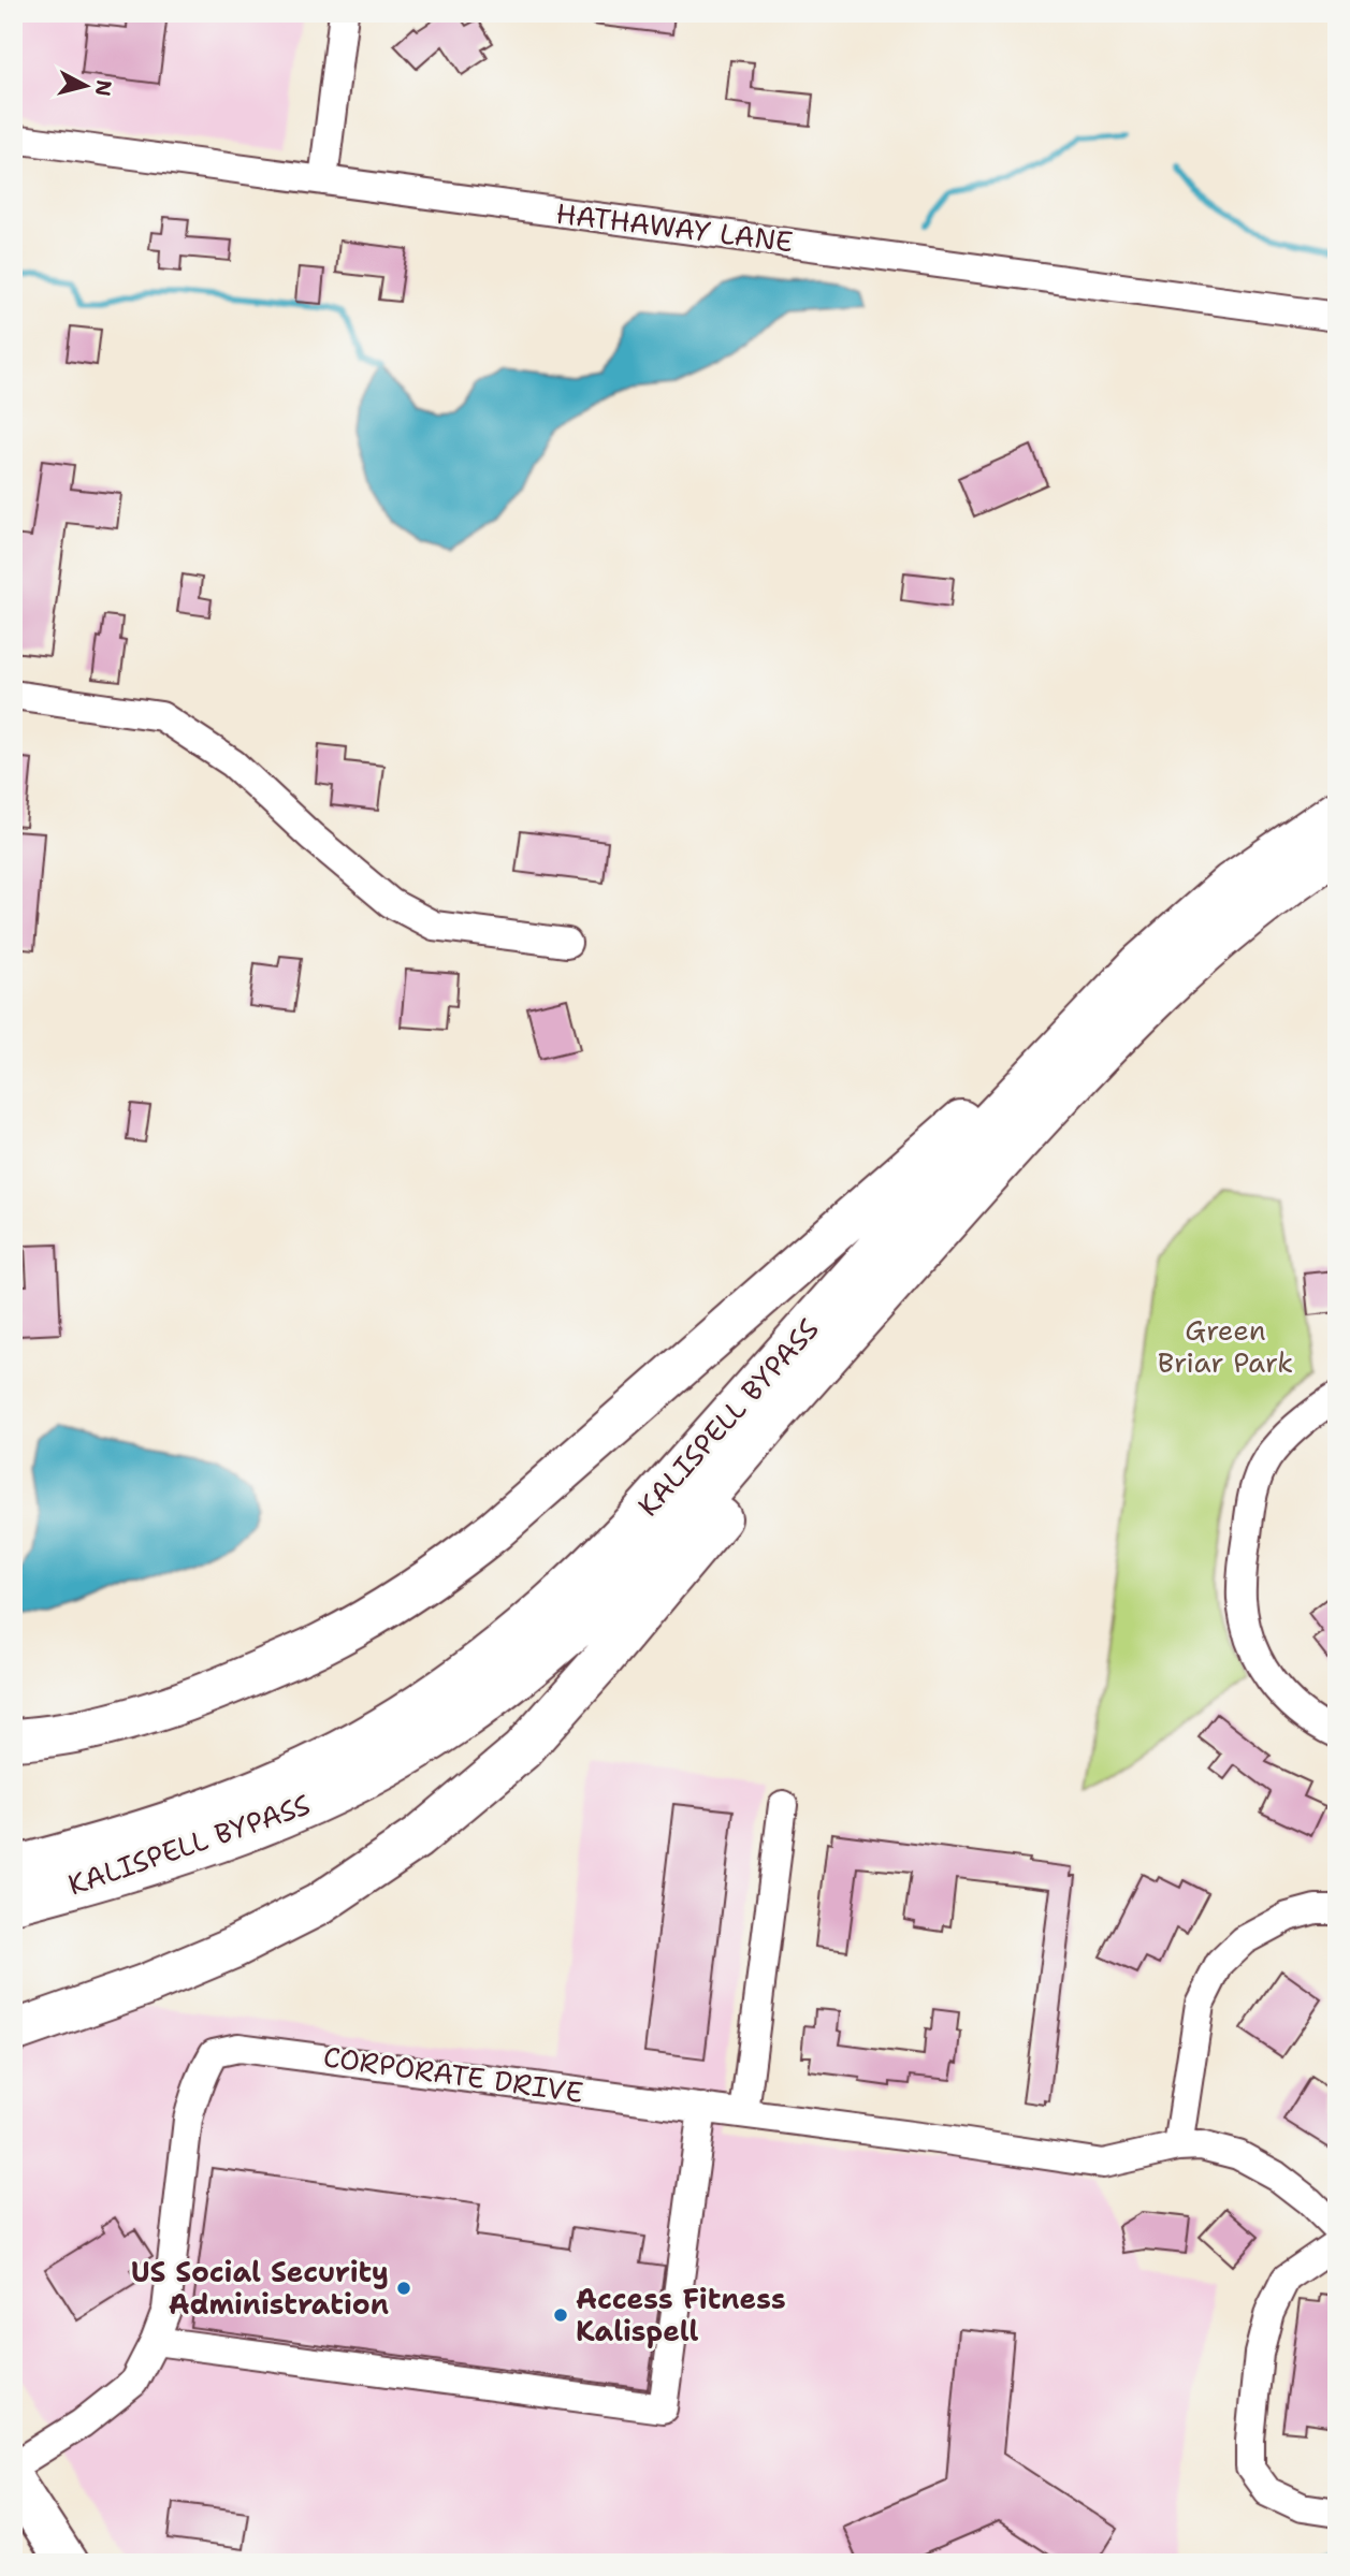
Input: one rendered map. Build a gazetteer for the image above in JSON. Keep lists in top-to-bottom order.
{
  "streets": {
    "highway": ["KALISPELL BYPASS"],
    "street": ["HATHAWAY LANE", "CORPORATE DRIVE"]
  },
  "parks": ["Green Briar Park"],
  "places": ["US Social Security Administration", "Access Fitness Kalispell"],
  "north": "right"
}
